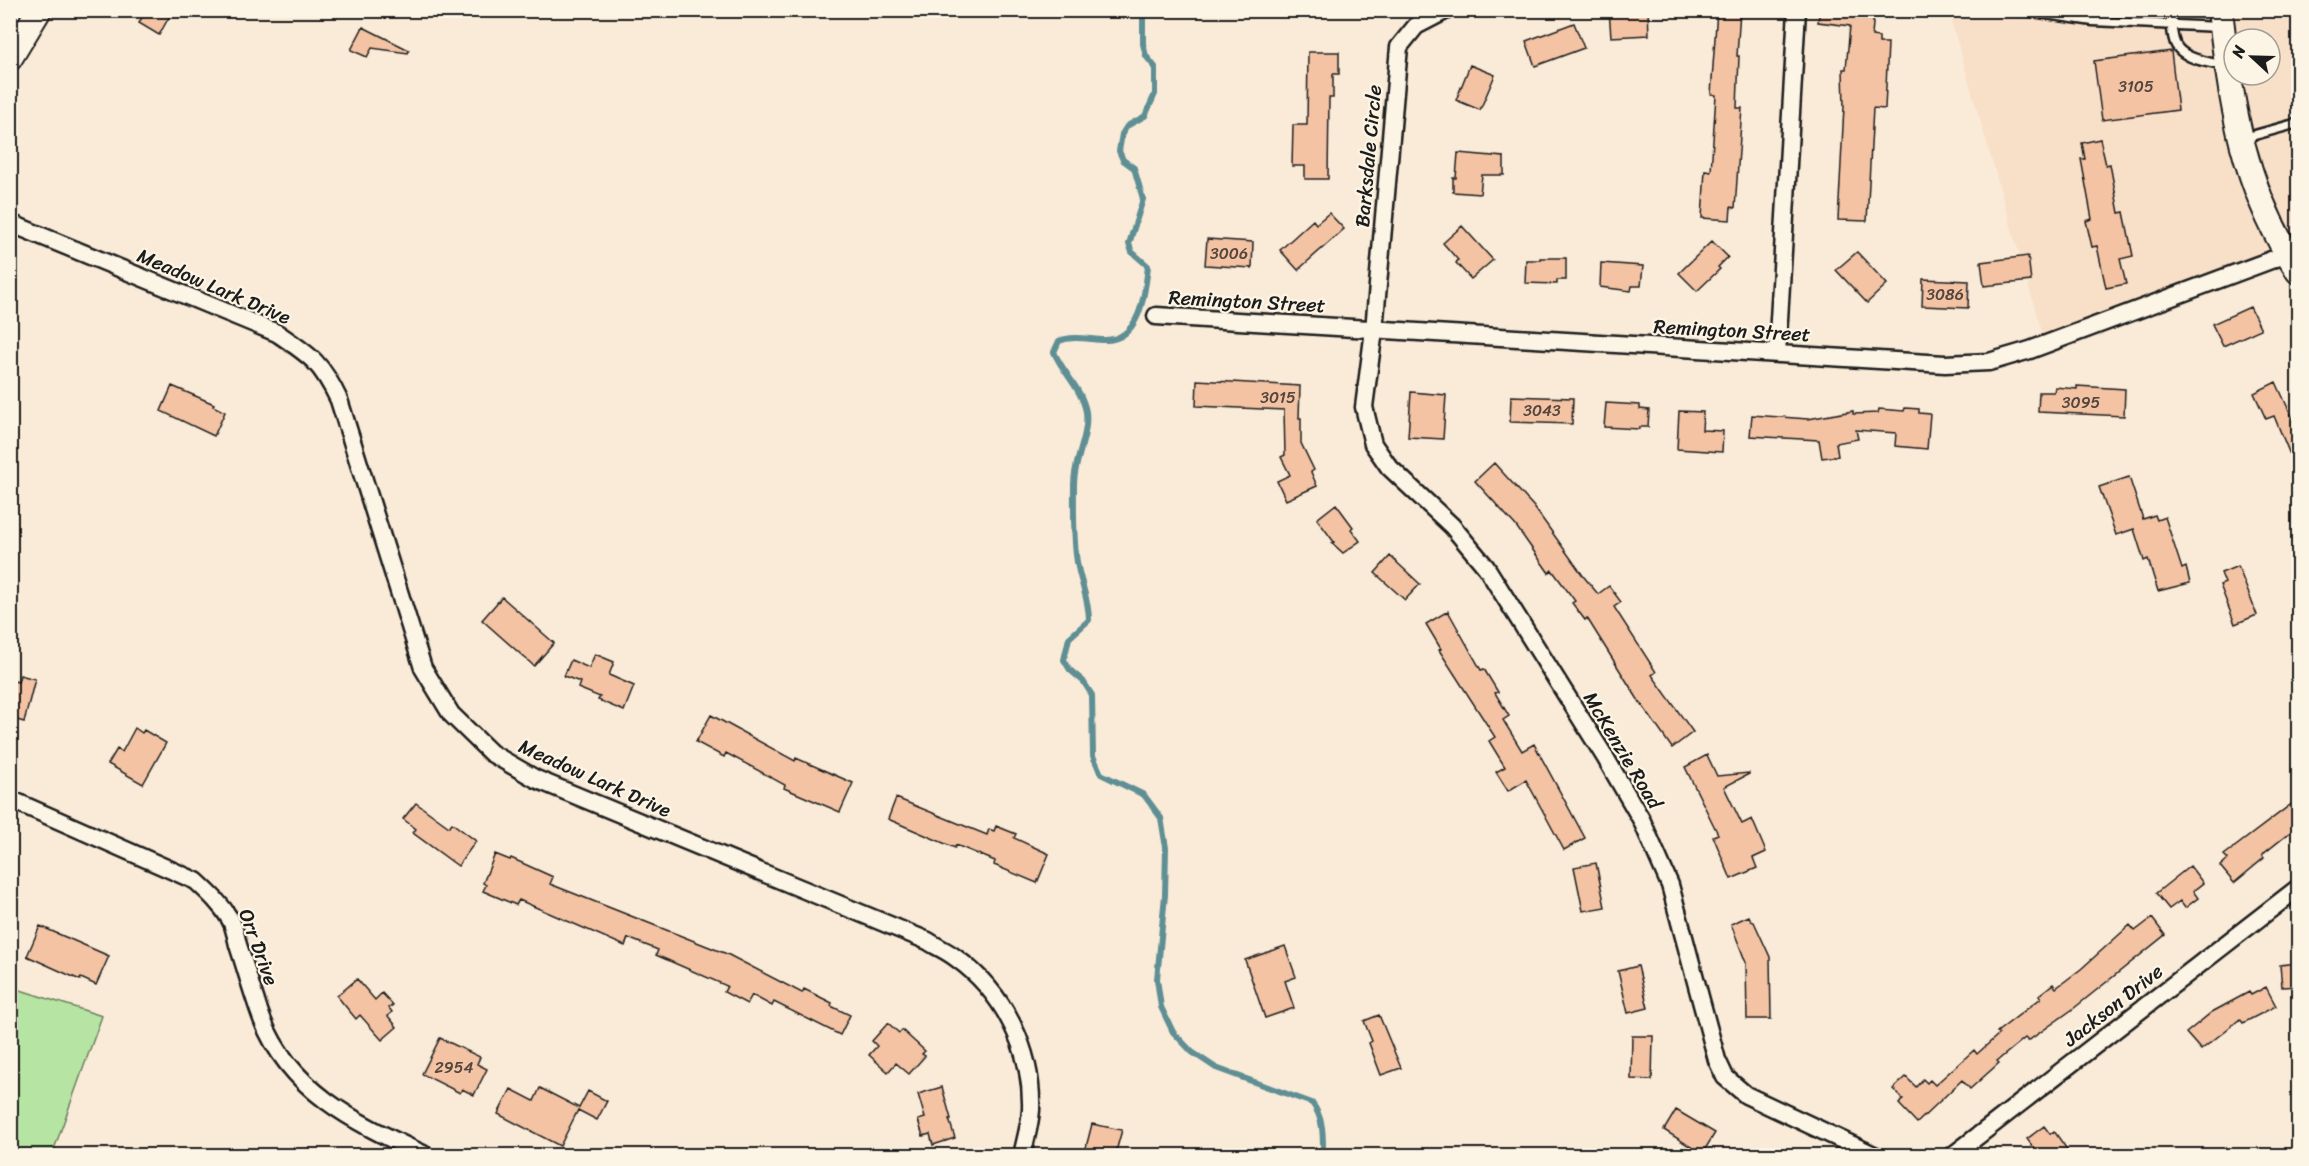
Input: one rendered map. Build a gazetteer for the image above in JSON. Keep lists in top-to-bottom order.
{
  "streets": {
    "street": [
      "Barksdale Circle",
      "Meadow Lark Drive",
      "Remington Street",
      "McKenzie Road",
      "Orr Drive",
      "Jackson Drive"
    ]
  },
  "crossings": [
    ["Barksdale Circle", "Remington Street"],
    ["Barksdale Circle", "McKenzie Road"],
    ["Remington Street", "McKenzie Road"]
  ],
  "house_numbers": [
    "3105",
    "3006",
    "3086",
    "3015",
    "3095",
    "3043",
    "2954"
  ],
  "north": "left"
}
